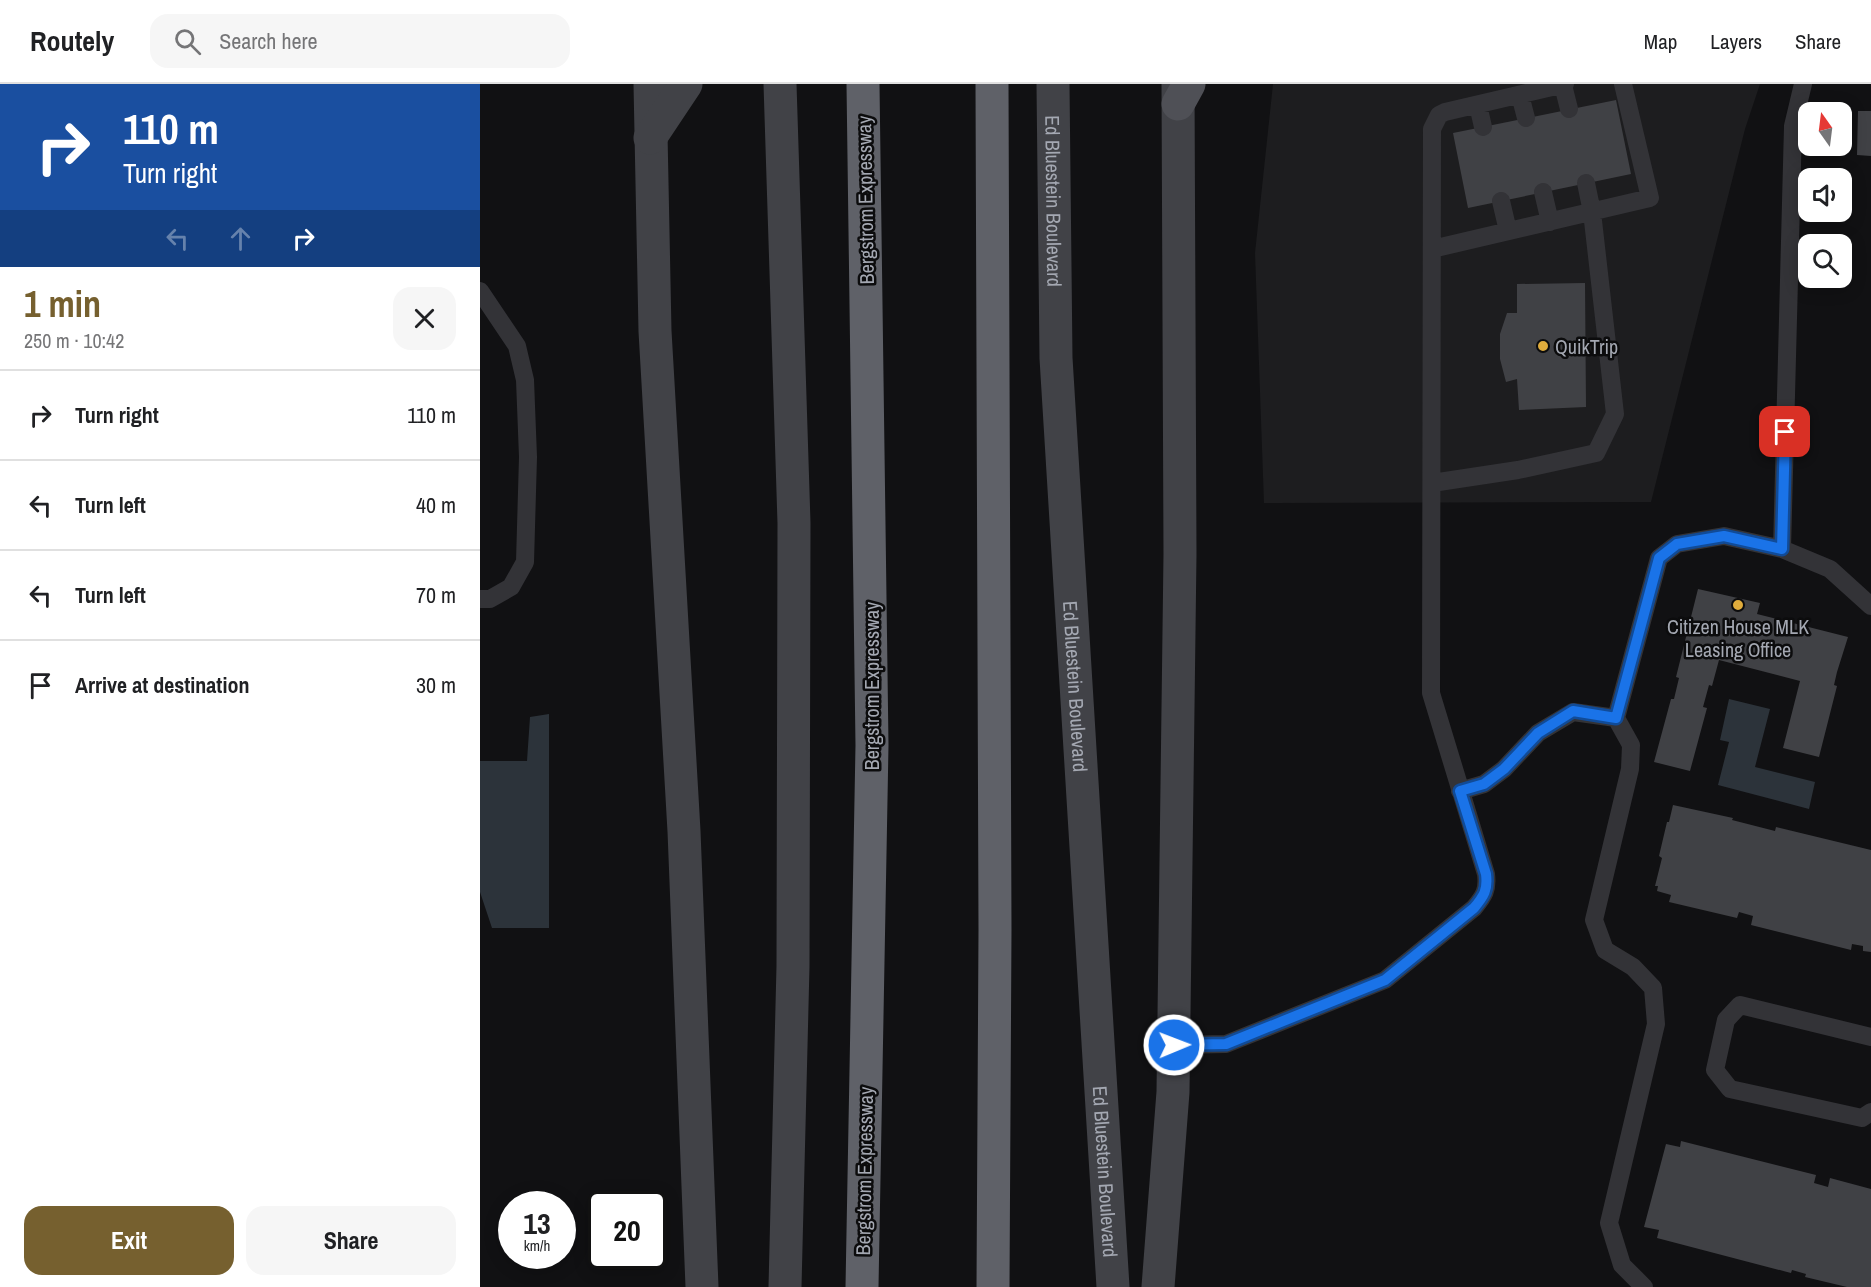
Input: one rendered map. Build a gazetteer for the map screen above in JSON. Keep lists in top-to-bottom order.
{
  "streets": {
    "highway": ["Bergstrom Expressway"],
    "main road": ["Ed Bluestein Boulevard"]
  },
  "places": ["QuikTrip", "Citizen House MLK Leasing Office"],
  "north": "top",
  "page": {
    "header": "Routely",
    "search": "Search here",
    "nav": ["Map", "Layers", "Share"],
    "turn": ["110 m", "Turn right"],
    "heading": ["1 min", "250 m · 10:42"],
    "list": [
      {
        "name": "Turn right",
        "value": "110 m"
      },
      {
        "name": "Turn left",
        "value": "40 m"
      },
      {
        "name": "Turn left",
        "value": "70 m"
      },
      {
        "name": "Arrive at destination",
        "value": "30 m"
      }
    ],
    "speed": "13 km/h",
    "limit": "20",
    "buttons": ["Exit", "Share"]
  }
}
